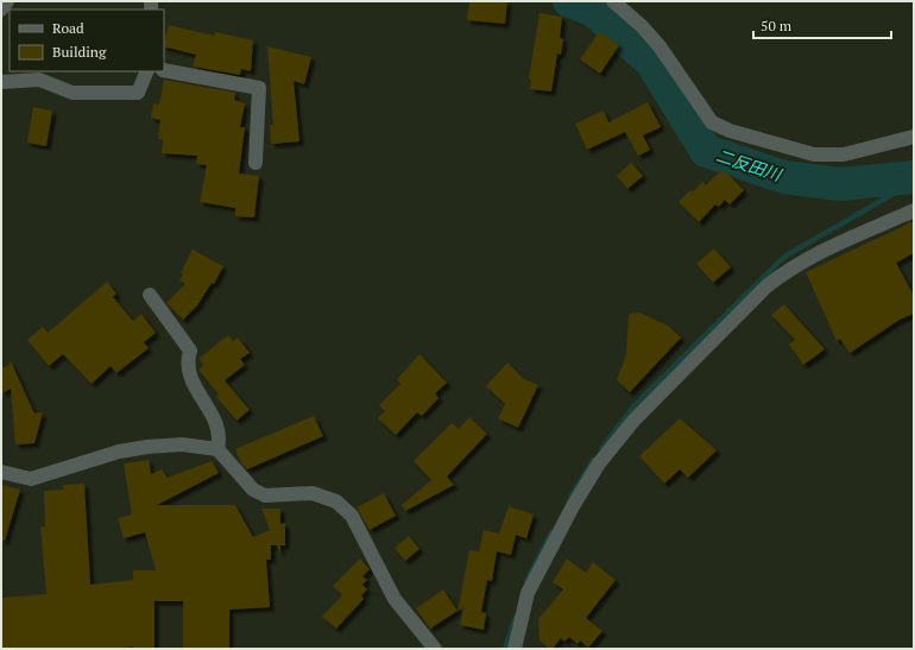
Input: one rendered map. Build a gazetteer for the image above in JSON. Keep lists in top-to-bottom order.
{
  "water": ["二反田川"],
  "legend": ["Road", "Building"],
  "scale_bar": "50 m"
}
